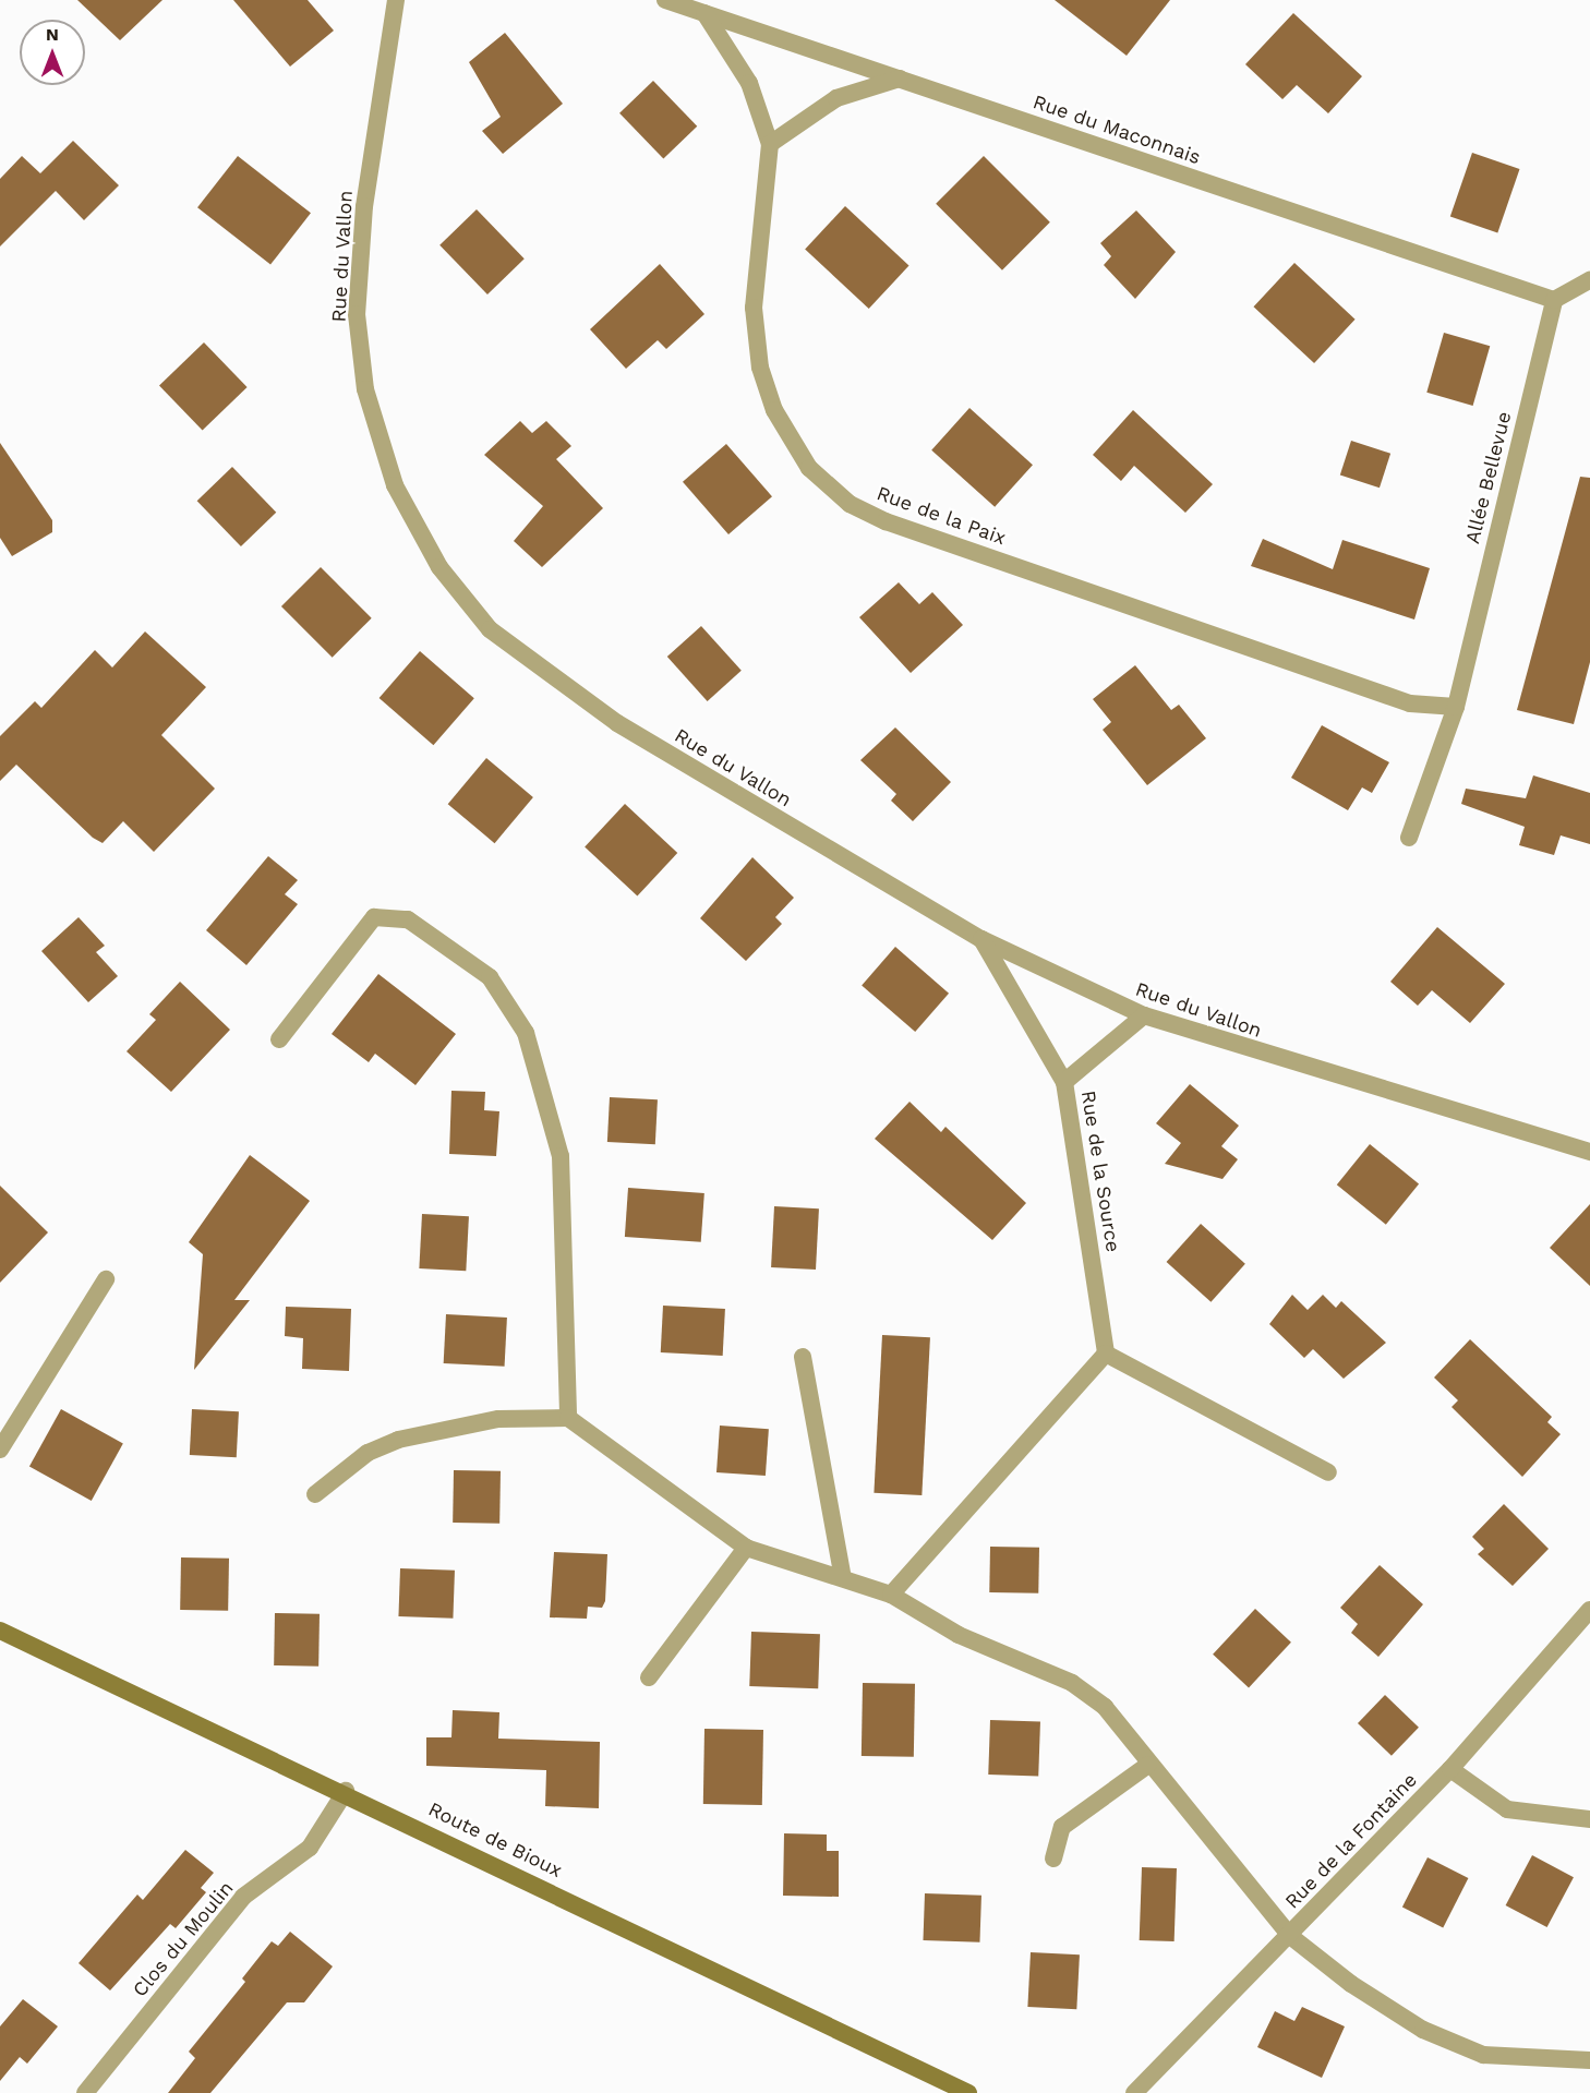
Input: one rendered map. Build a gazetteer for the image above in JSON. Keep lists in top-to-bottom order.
{
  "streets": {
    "main road": ["Route de Bioux"],
    "street": [
      "Rue du Maconnais",
      "Rue du Vallon",
      "Allée Bellevue",
      "Rue de la Paix",
      "Rue de la Source",
      "Rue de la Fontaine",
      "Clos du Moulin"
    ]
  },
  "crossings": [
    ["Rue du Maconnais", "Allée Bellevue"],
    ["Rue du Maconnais", "Rue de la Paix"],
    ["Rue du Vallon", "Rue de la Source"],
    ["Allée Bellevue", "Rue de la Paix"],
    ["Route de Bioux", "Clos du Moulin"]
  ],
  "north": "top"
}
